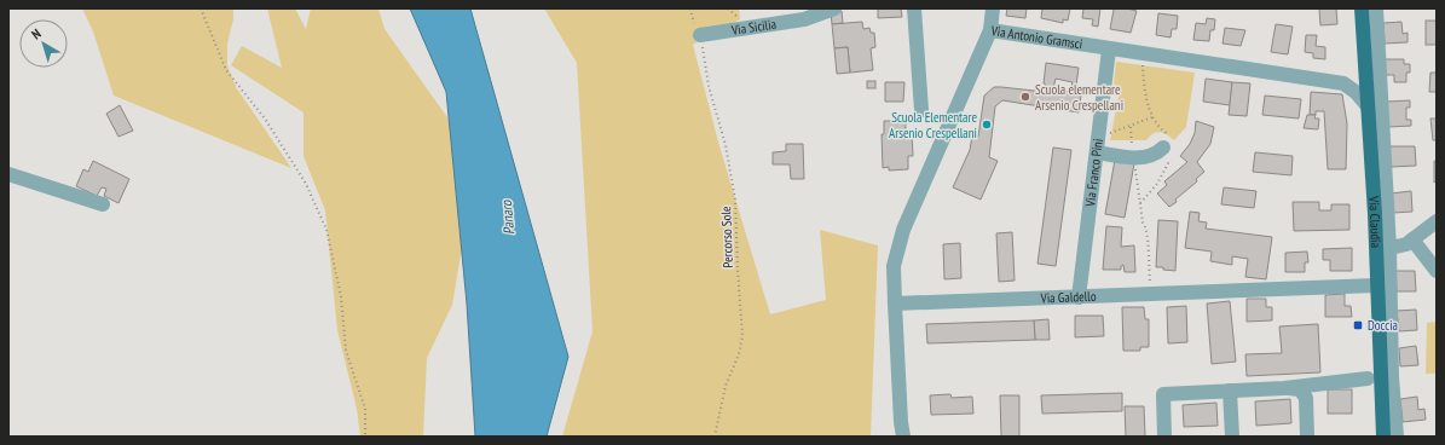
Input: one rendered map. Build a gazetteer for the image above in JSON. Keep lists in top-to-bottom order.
{
  "streets": {
    "main road": ["Via Claudia"],
    "street": [
      "Via Sicilia",
      "Via Antonio Gramsci",
      "Via Franco Pini",
      "Via Galdello"
    ],
    "path": ["Percorso Sole"]
  },
  "crossings": [
    ["Via Sicilia", "Percorso Sole"],
    ["Via Antonio Gramsci", "Via Franco Pini"],
    ["Via Antonio Gramsci", "Via Galdello"],
    ["Via Franco Pini", "Via Galdello"],
    ["Via Claudia", "Via Galdello"]
  ],
  "water": ["Panaro"],
  "places": {
    "other": ["Scuola elementare Arsenio Crespellani", "Scuola Elementare Arsenio Crespellani"],
    "transit": ["Doccia"]
  },
  "north": "top left"
}
